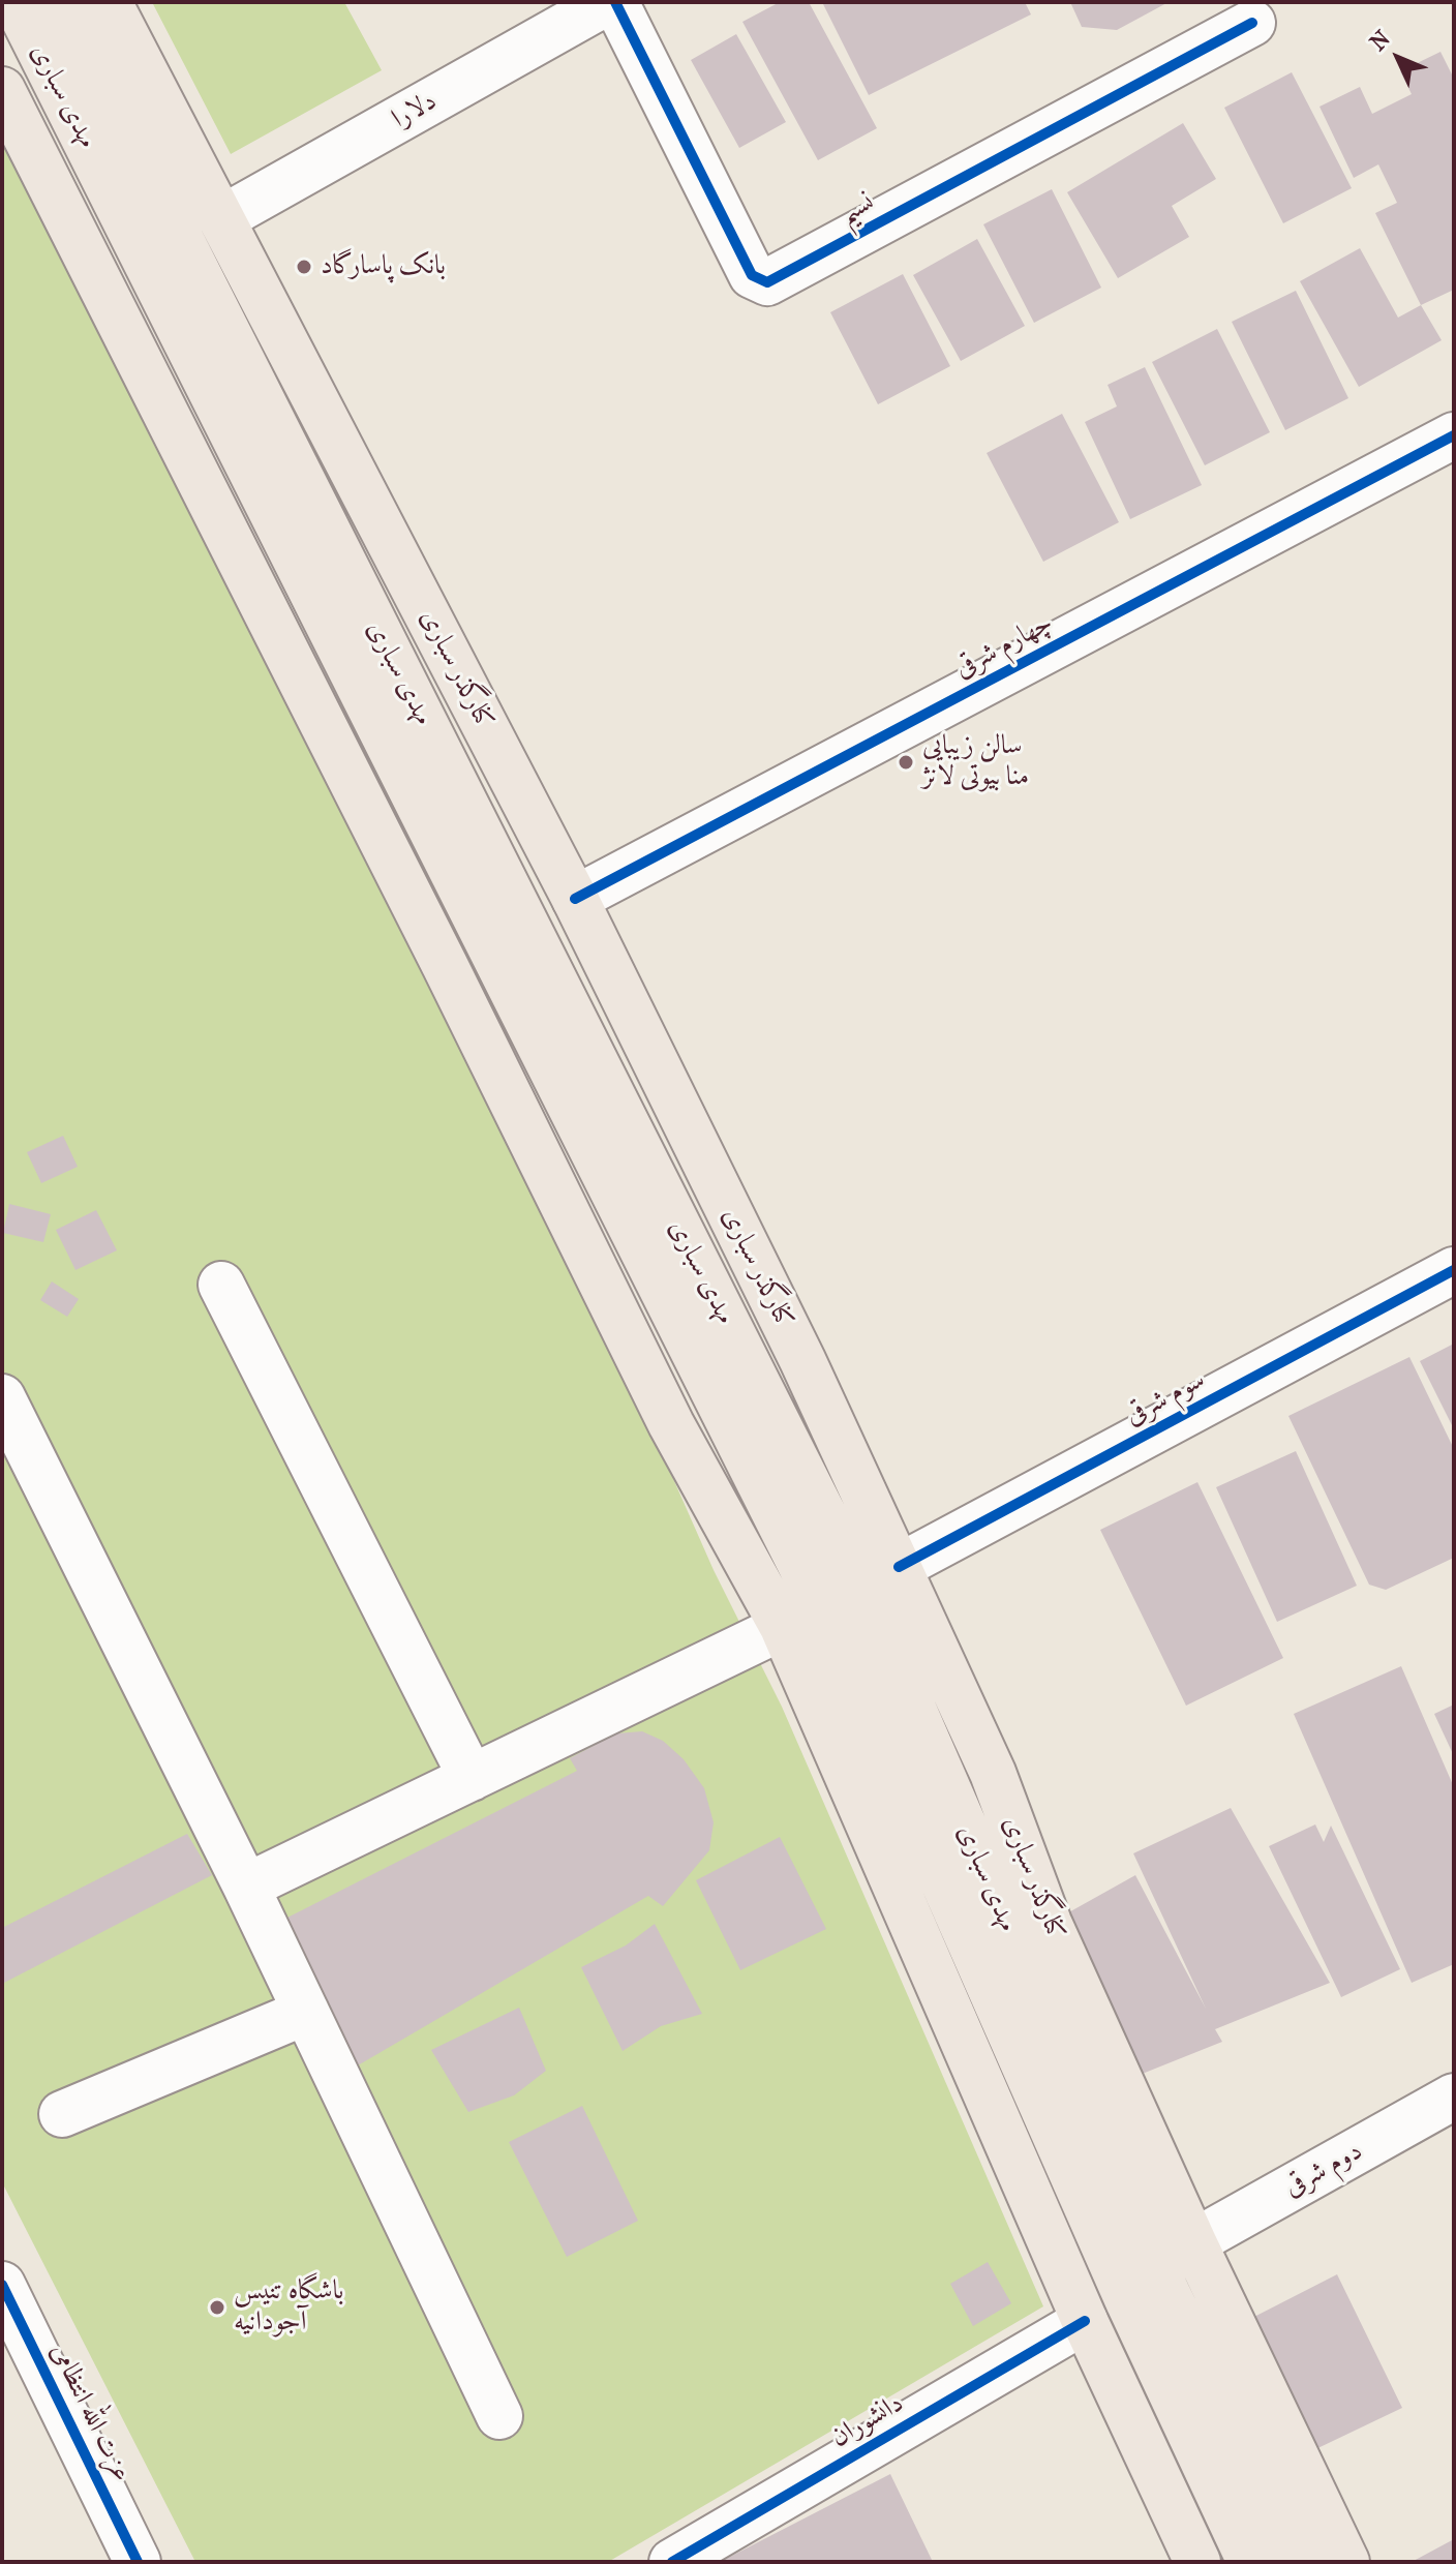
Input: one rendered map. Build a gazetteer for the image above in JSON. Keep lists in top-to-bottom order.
{
  "streets": {
    "main road": ["مهدی سباری", "کنارگذر سباری"],
    "street": [
      "دلارا",
      "نسیم",
      "چهارم شرقی",
      "سوم شرقی",
      "دوم شرقی",
      "عزت الله انتظامی",
      "دانشوران"
    ]
  },
  "crossings": [
    ["دلارا", "کنارگذر سباری"],
    ["چهارم شرقی", "کنارگذر سباری"],
    ["کنارگذر سباری", "سوم شرقی"],
    ["کنارگذر سباری", "دوم شرقی"]
  ],
  "places": ["بانک پاسارگاد", "سالن زیبایی منا بیوتی لانژ", "باشگاه تنیس آجودانیه"],
  "north": "top left"
}
